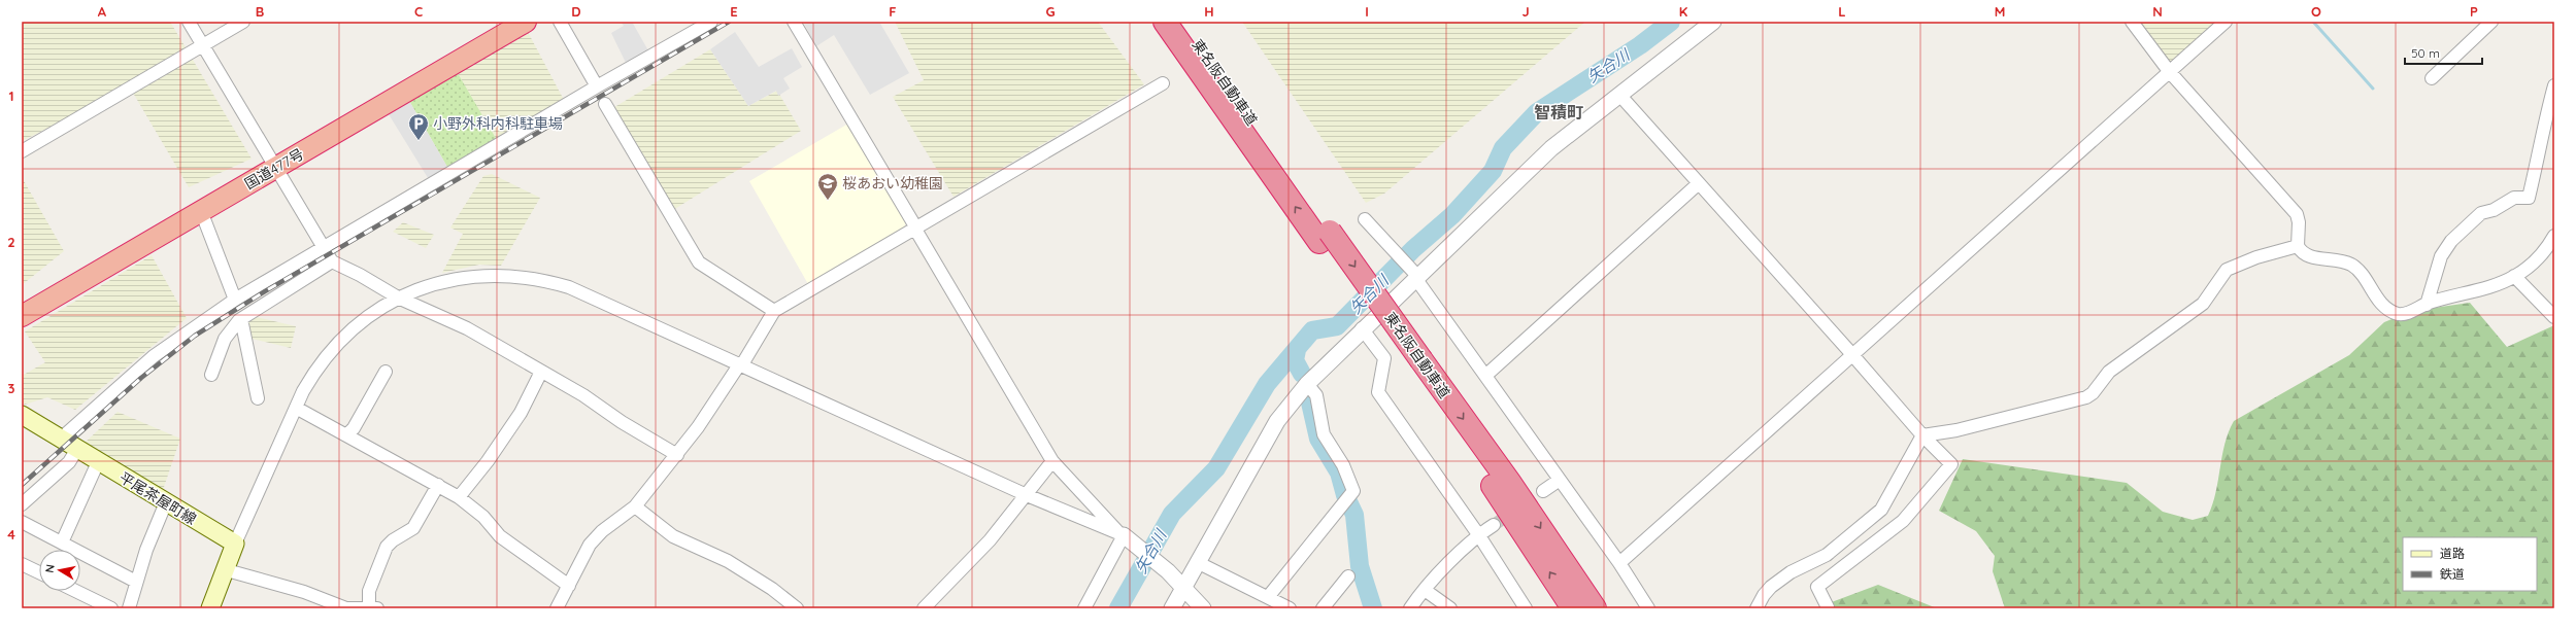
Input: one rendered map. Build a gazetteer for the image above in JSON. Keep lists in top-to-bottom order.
{
  "streets": {
    "highway": ["東名阪自動車道", "国道477号"],
    "main road": ["平尾茶屋町線"]
  },
  "districts": ["智積町"],
  "water": ["矢合川"],
  "places": {
    "parking": ["小野外科内科駐車場"],
    "school or university": ["桜あおい幼稚園"]
  },
  "legend": ["道路", "鉄道"],
  "scale_bar": "50 m",
  "north": "left",
  "grid": {
    "columns": [
      "A",
      "B",
      "C",
      "D",
      "E",
      "F",
      "G",
      "H",
      "I",
      "J",
      "K",
      "L",
      "M",
      "N",
      "O",
      "P"
    ],
    "rows": [
      "1",
      "2",
      "3",
      "4"
    ]
  }
}
